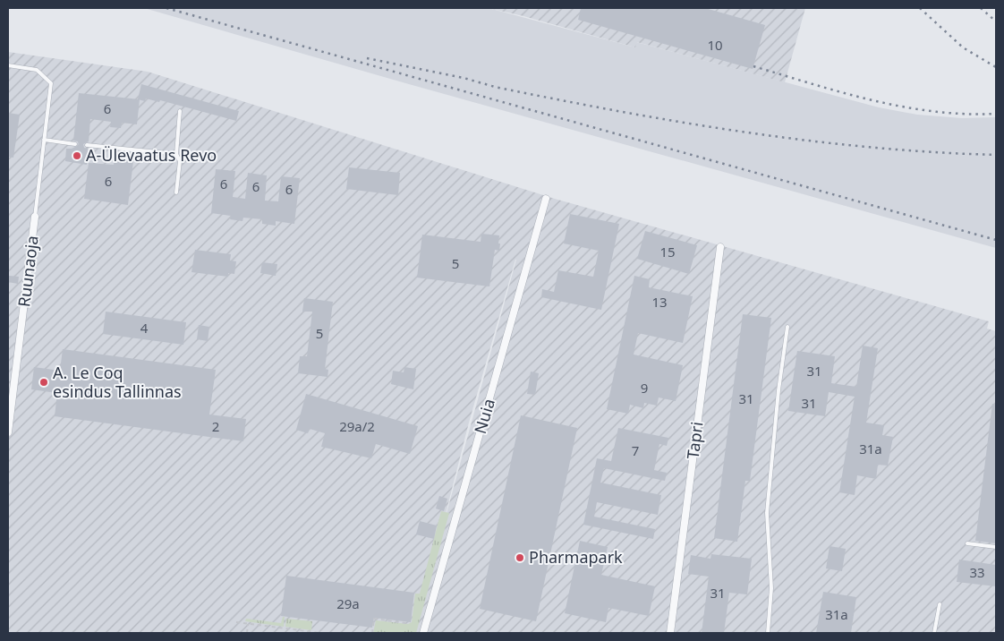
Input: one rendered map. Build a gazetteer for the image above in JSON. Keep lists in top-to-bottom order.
{
  "streets": {
    "street": ["Ruunaoja", "Nuia", "Tapri"]
  },
  "places": ["A-Ülevaatus Revo", "A. Le Coq esindus Tallinnas", "Pharmapark"],
  "house_numbers": [
    "10",
    "6",
    "6",
    "6",
    "6",
    "6",
    "15",
    "5",
    "13",
    "4",
    "5",
    "31",
    "9",
    "31",
    "31",
    "2",
    "29a/2",
    "31a",
    "7",
    "33",
    "31",
    "29a",
    "31a"
  ]
}
